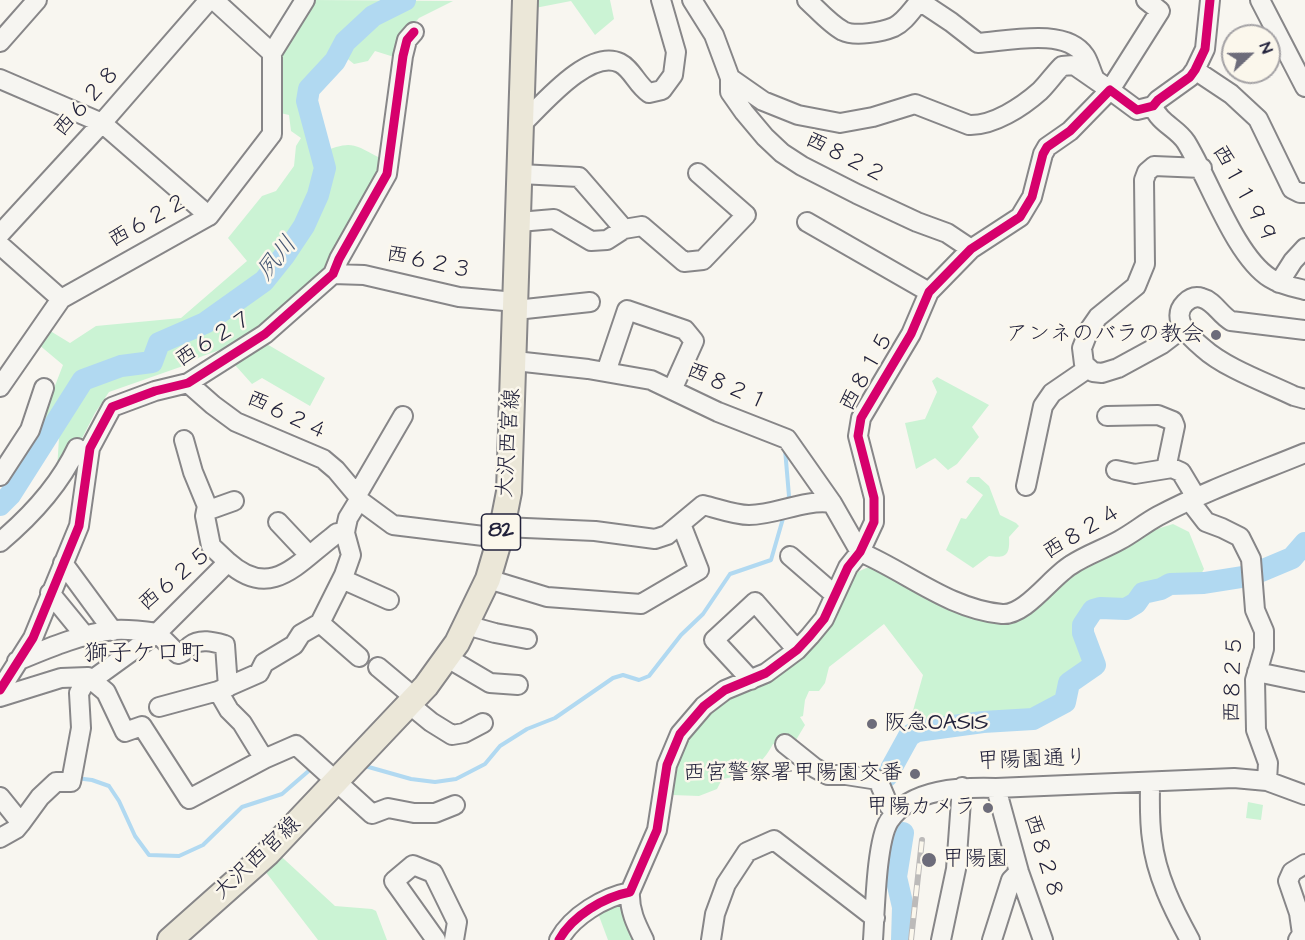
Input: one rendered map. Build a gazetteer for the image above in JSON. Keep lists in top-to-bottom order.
{
  "streets": {
    "main road": ["大沢西宮線", "82"],
    "street": [
      "西６２８",
      "西８２２",
      "西１１９９",
      "西６２２",
      "西６２３",
      "西６２７",
      "西８１５",
      "西８２１",
      "西６２４",
      "西８２４",
      "西６２５",
      "西８２５",
      "甲陽園通り",
      "西８２８"
    ]
  },
  "crossings": [
    ["西８２２", "西８１５"],
    ["西６２３", "西６２７"],
    ["西６２３", "大沢西宮線"],
    ["西６２７", "西６２４"],
    ["西６２７", "西６２５"],
    ["西８１５", "西８２１"],
    ["西８１５", "西８２４"],
    ["西８２１", "大沢西宮線"],
    ["西８２１", "西８２４"],
    ["西８２４", "西８２５"],
    ["西８２５", "甲陽園通り"],
    ["甲陽園通り", "西８２８"]
  ],
  "districts": ["獅子ケ口町"],
  "water": ["夙川"],
  "places": [
    "アンネのバラの教会",
    "阪急OASIS",
    "西宮警察署甲陽園交番",
    "甲陽カメラ",
    "甲陽園"
  ],
  "north": "right"
}
